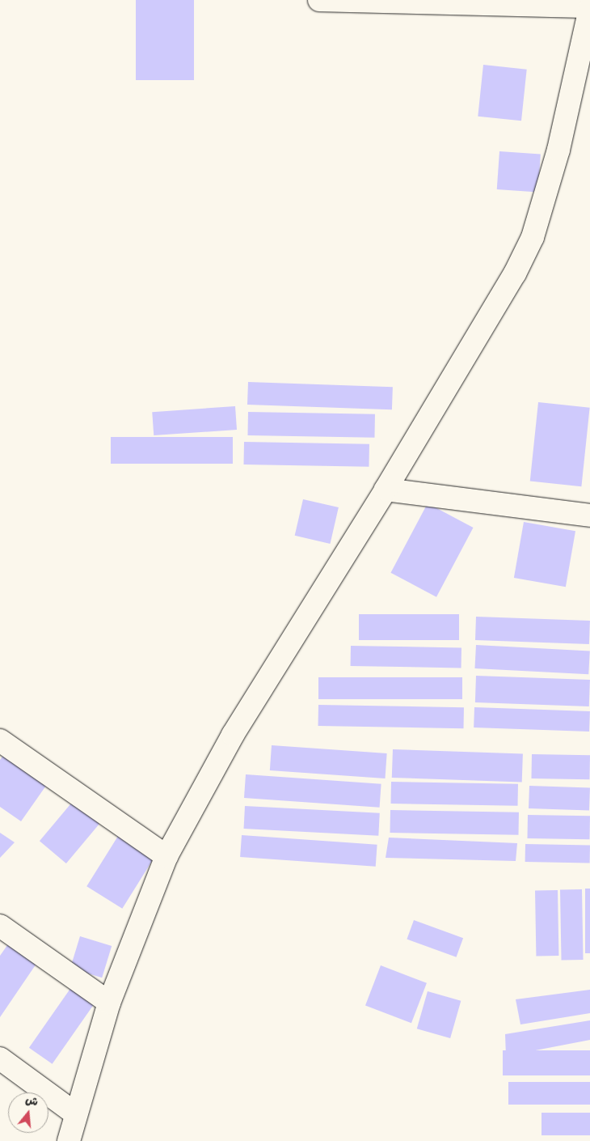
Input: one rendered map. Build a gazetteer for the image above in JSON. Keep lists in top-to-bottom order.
{
  "north": "top"
}
